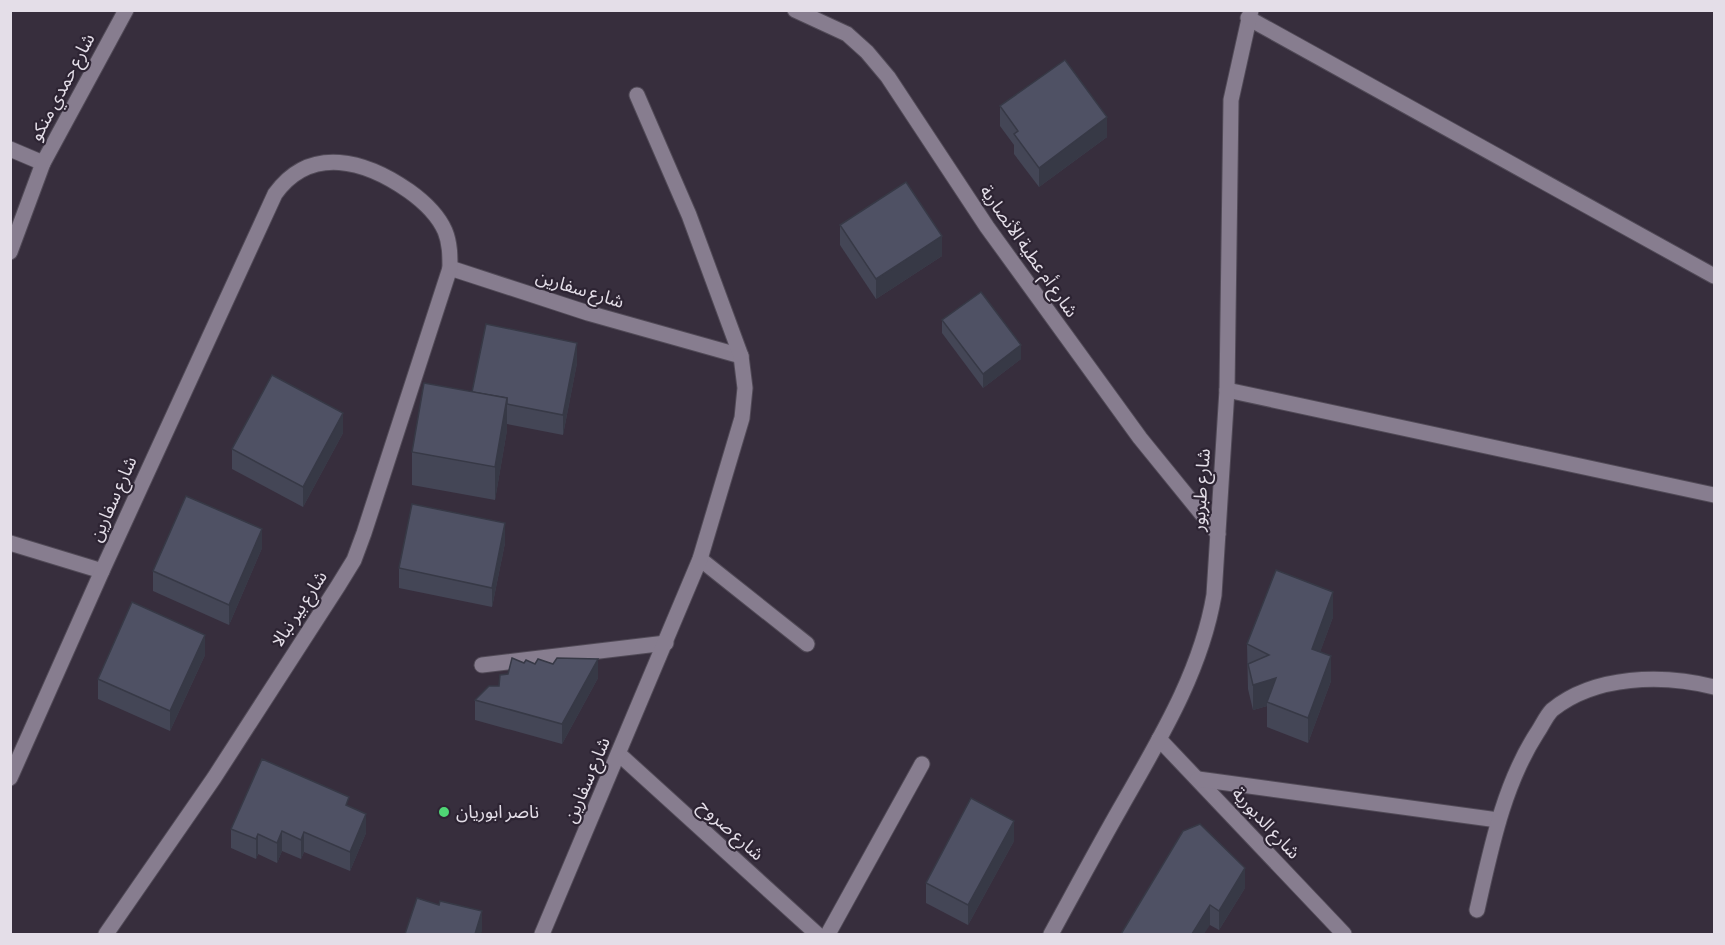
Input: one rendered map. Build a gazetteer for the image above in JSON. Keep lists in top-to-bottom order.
{
  "streets": {
    "street": [
      "شارع حمدي منكو",
      "شارع أم عطية الأنصارية",
      "شارع سفارين",
      "شارع طبربور",
      "شارع بير نبالا",
      "شارع الدبورية",
      "شارع صروح"
    ]
  },
  "crossings": [
    ["شارع أم عطية الأنصارية", "شارع طبربور"],
    ["شارع سفارين", "شارع بير نبالا"],
    ["شارع سفارين", "شارع صروح"],
    ["شارع طبربور", "شارع الدبورية"]
  ],
  "places": ["ناصر ابوريان"]
}
